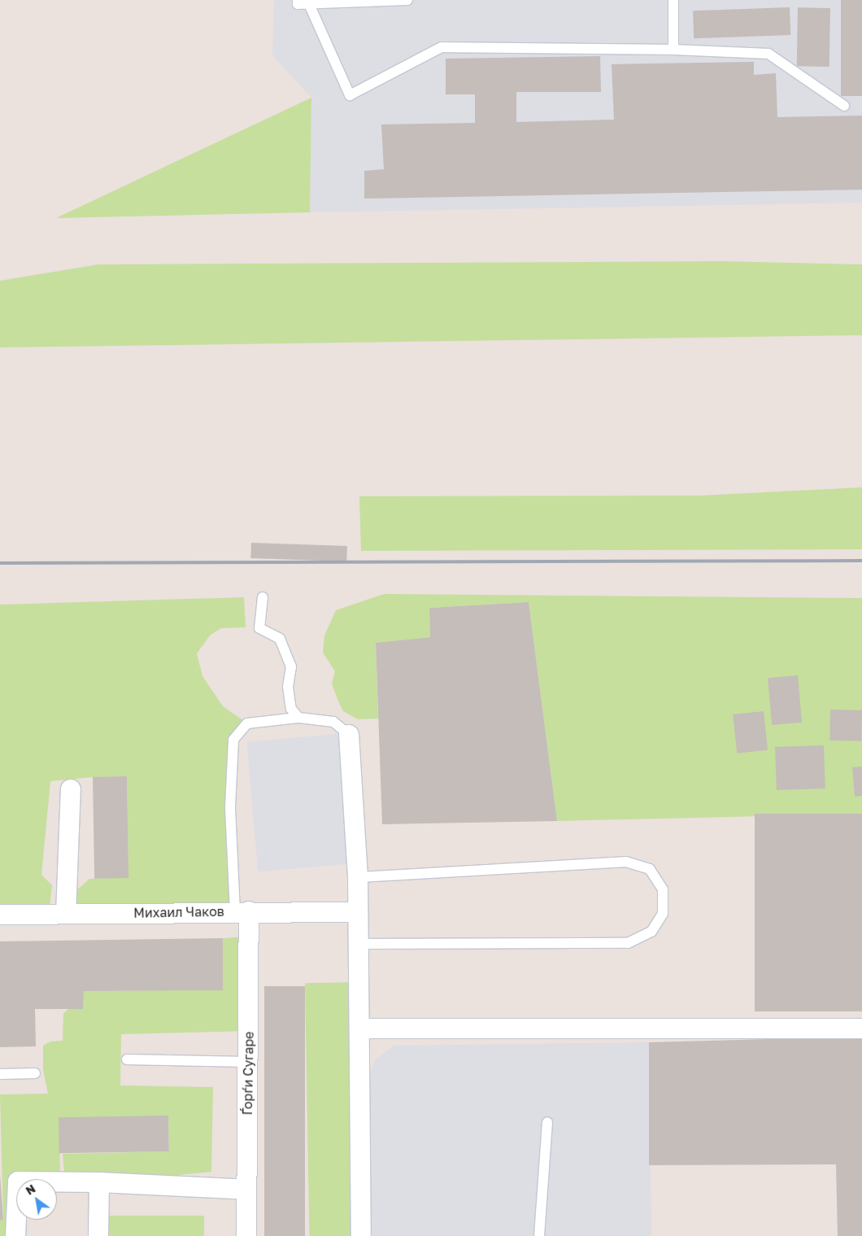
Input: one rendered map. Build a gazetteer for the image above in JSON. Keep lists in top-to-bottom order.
{
  "streets": {
    "street": ["Михаил Чаков", "Ѓорѓи Сугаре"]
  },
  "crossings": [
    ["Михаил Чаков", "Ѓорѓи Сугаре"]
  ],
  "north": "top left"
}
